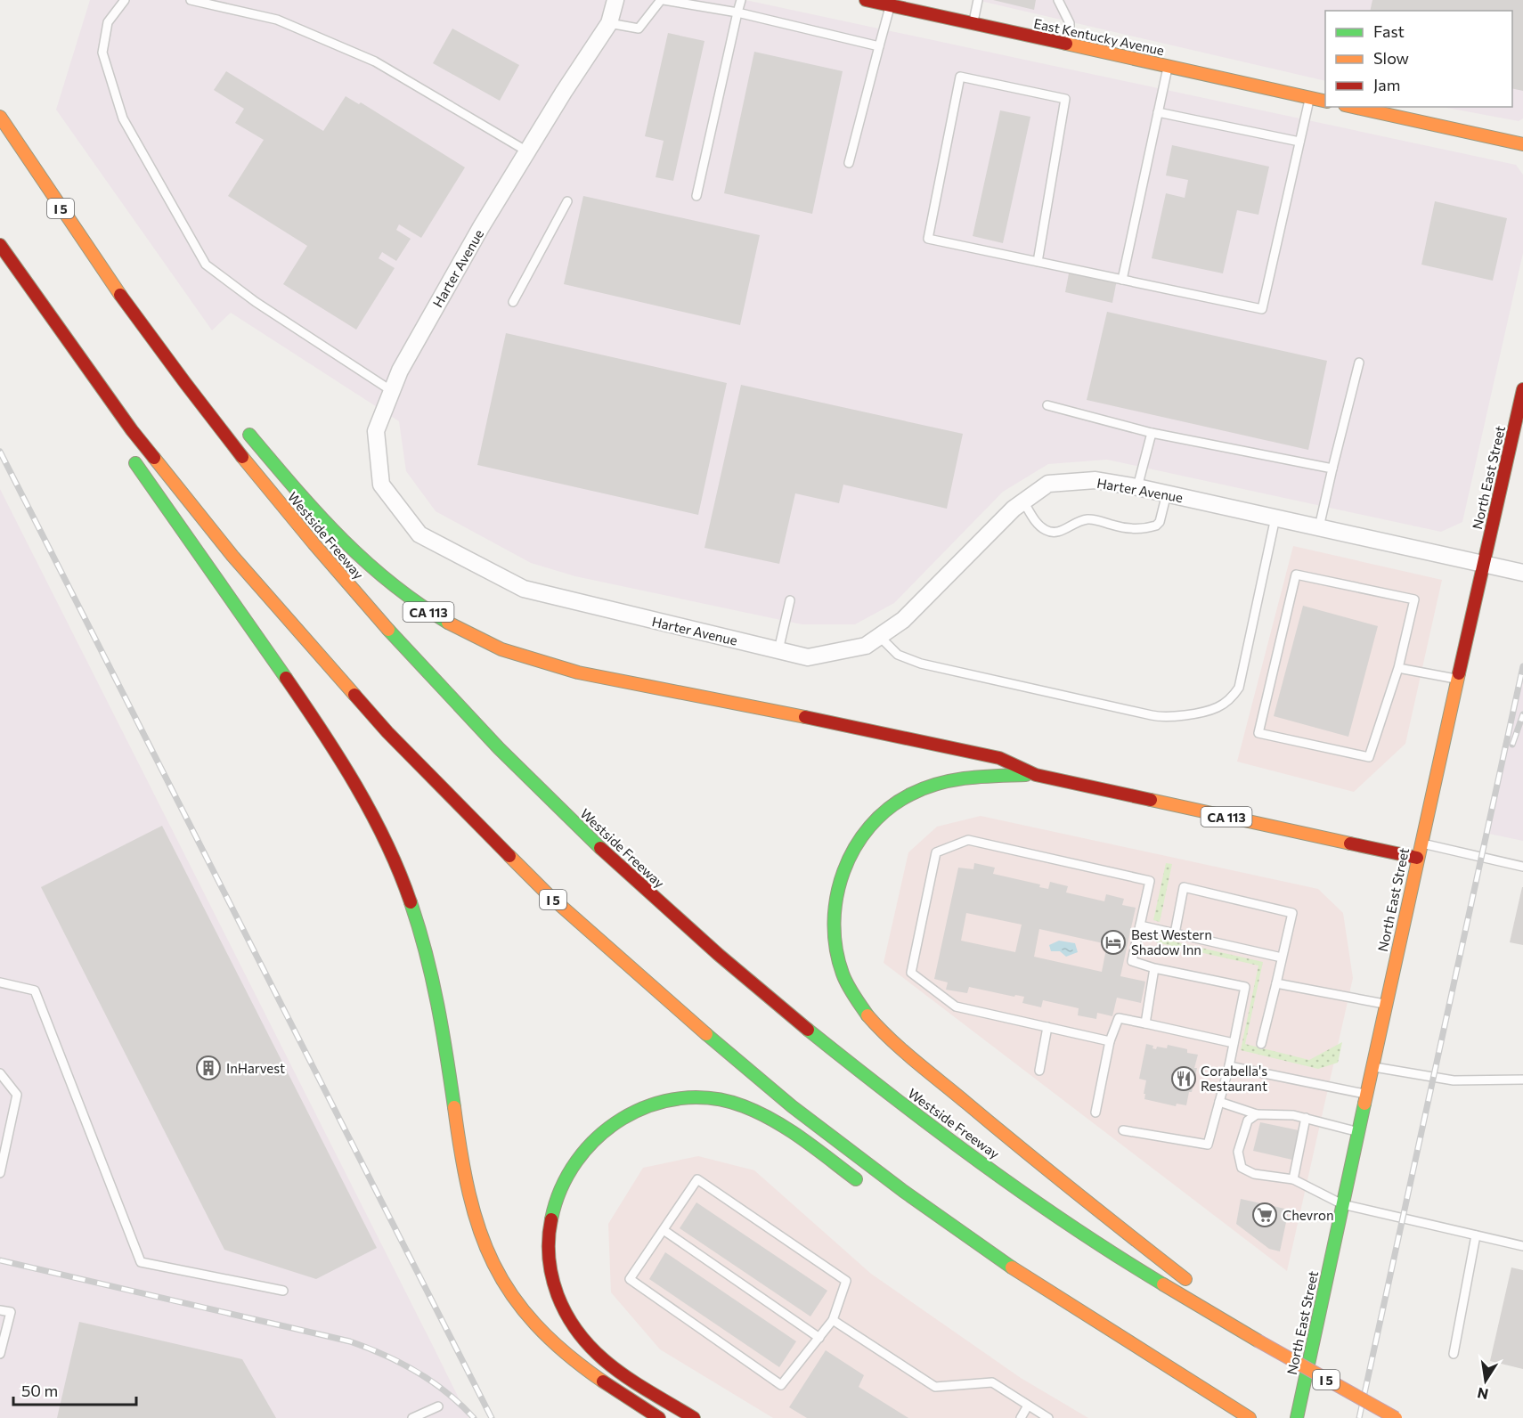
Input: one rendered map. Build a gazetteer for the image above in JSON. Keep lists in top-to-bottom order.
{
  "streets": {
    "main road": [
      "East Kentucky Avenue",
      "I 5",
      "North East Street",
      "Westside Freeway",
      "CA 113"
    ],
    "street": ["Harter Avenue"]
  },
  "crossings": [
    ["Harter Avenue", "North East Street"],
    ["North East Street", "CA 113"]
  ],
  "places": {
    "hotel": ["Best Western Shadow Inn"],
    "building": ["InHarvest"],
    "restaurant": ["Corabella's Restaurant"],
    "supermarket": ["Chevron"]
  },
  "legend": ["Fast", "Slow", "Jam"],
  "scale_bar": "50 m",
  "north": "bottom"
}
